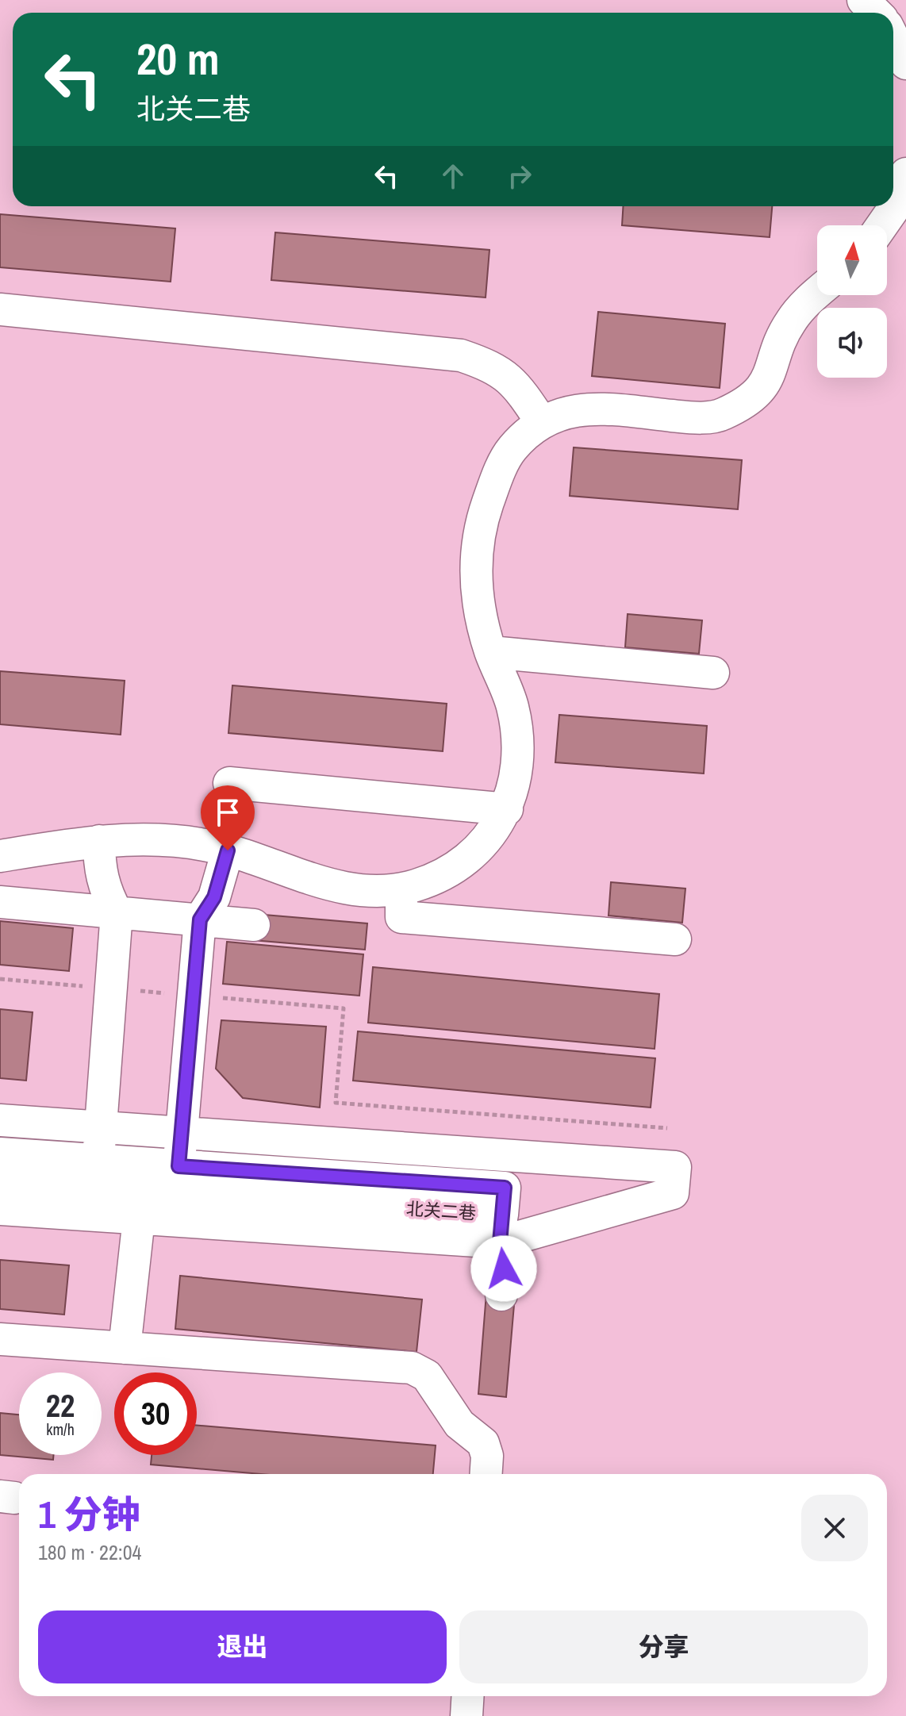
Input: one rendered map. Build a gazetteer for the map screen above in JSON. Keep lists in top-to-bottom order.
{
  "streets": {
    "street": ["北关二巷"]
  },
  "north": "top",
  "page": {
    "turn": ["20 m", "北关二巷"],
    "speed": "22 km/h",
    "limit": "30",
    "heading": ["1 分钟", "180 m · 22:04"],
    "buttons": ["退出", "分享"]
  }
}
